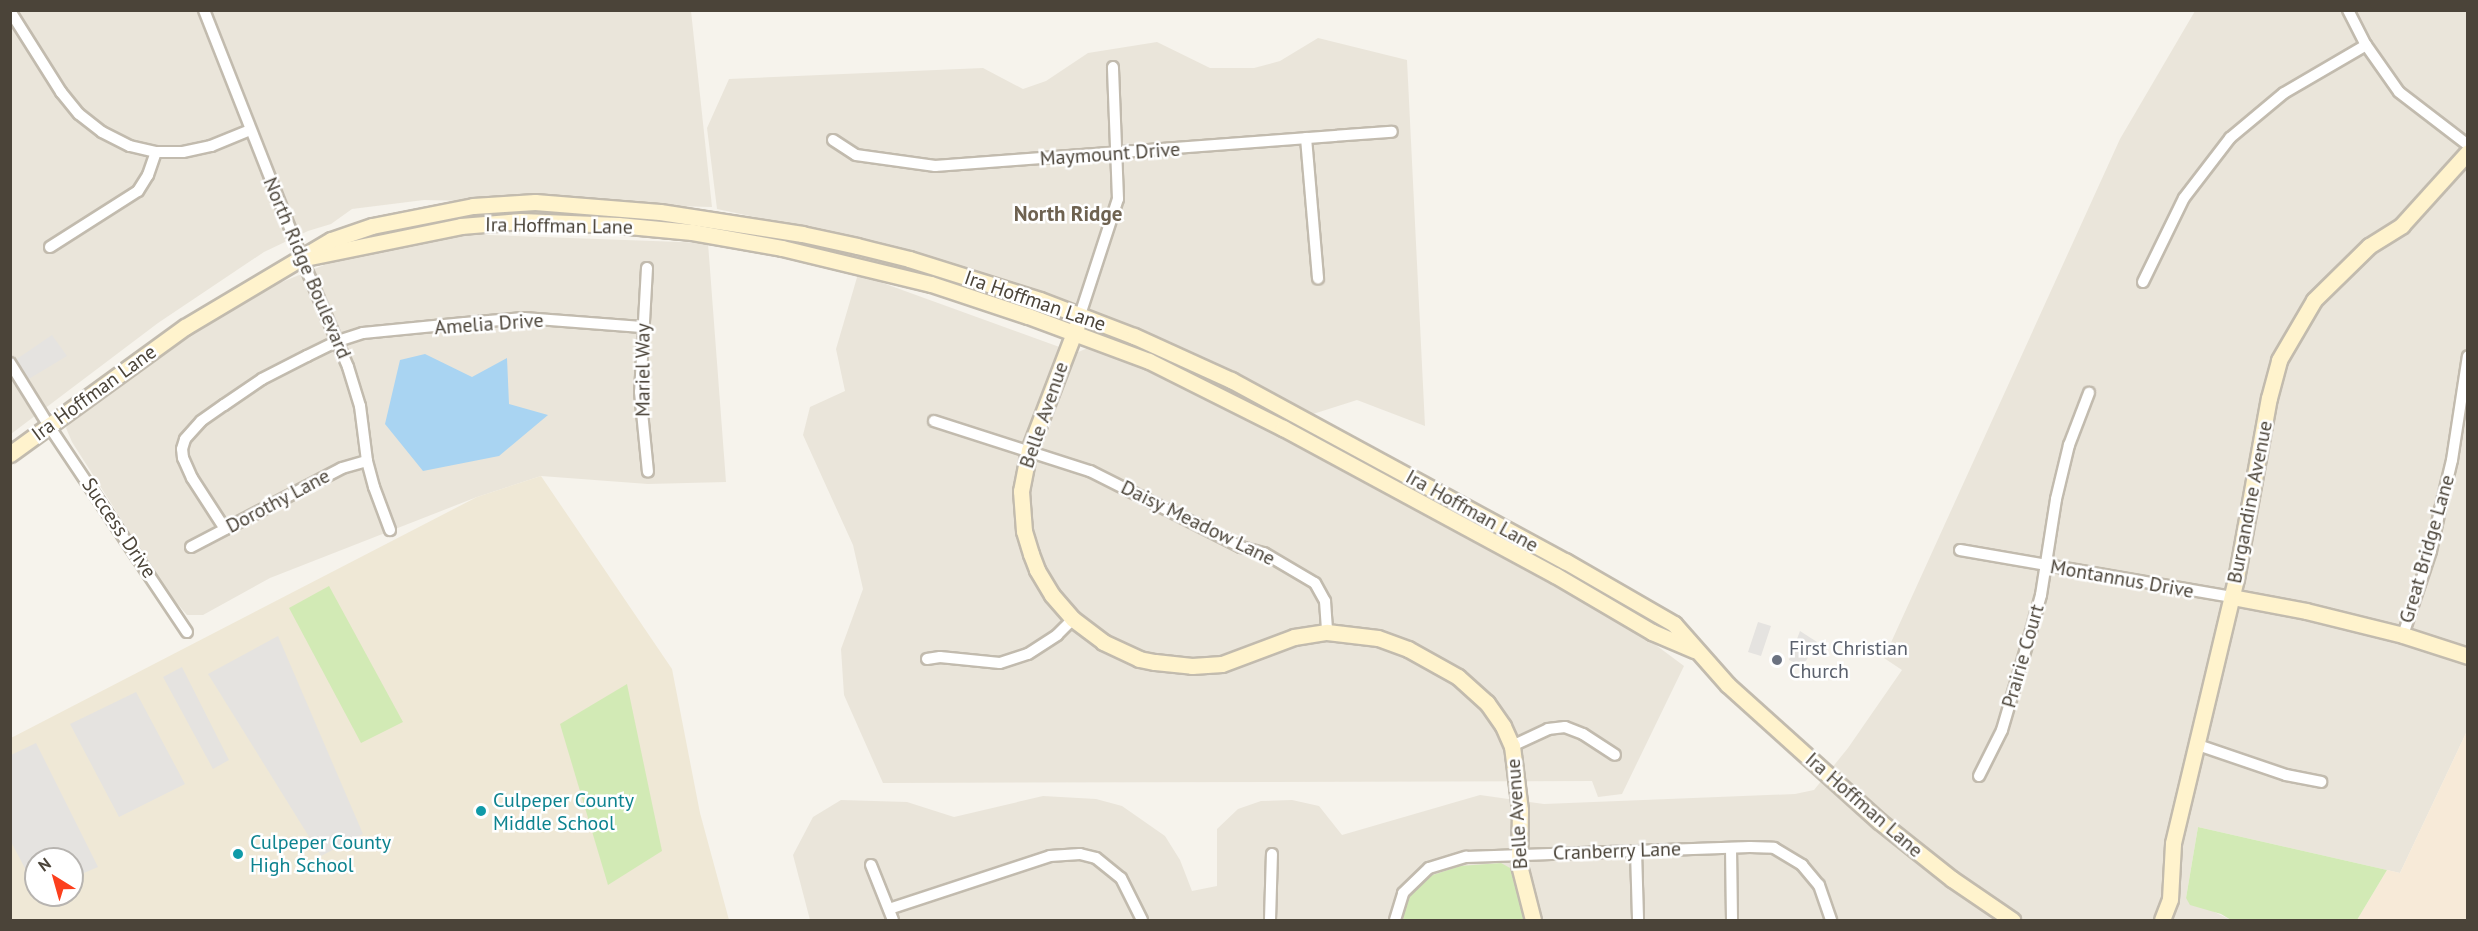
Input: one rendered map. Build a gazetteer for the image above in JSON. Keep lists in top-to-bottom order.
{
  "streets": {
    "main road": [
      "Ira Hoffman Lane",
      "Belle Avenue",
      "Burgandine Avenue",
      "Montannus Drive"
    ],
    "street": [
      "Maymount Drive",
      "North Ridge Boulevard",
      "Amelia Drive",
      "Mariel Way",
      "Dorothy Lane",
      "Daisy Meadow Lane",
      "Success Drive",
      "Great Bridge Lane",
      "Prairie Court",
      "Cranberry Lane"
    ]
  },
  "crossings": [
    ["Maymount Drive", "Belle Avenue"],
    ["Ira Hoffman Lane", "North Ridge Boulevard"],
    ["Ira Hoffman Lane", "Belle Avenue"],
    ["Ira Hoffman Lane", "Success Drive"],
    ["North Ridge Boulevard", "Amelia Drive"],
    ["North Ridge Boulevard", "Dorothy Lane"],
    ["Amelia Drive", "Mariel Way"],
    ["Amelia Drive", "Dorothy Lane"],
    ["Belle Avenue", "Daisy Meadow Lane"],
    ["Belle Avenue", "Cranberry Lane"],
    ["Burgandine Avenue", "Montannus Drive"],
    ["Great Bridge Lane", "Montannus Drive"],
    ["Montannus Drive", "Prairie Court"]
  ],
  "districts": ["North Ridge"],
  "places": ["First Christian Church", "Culpeper County Middle School", "Culpeper County High School"],
  "north": "top left"
}
